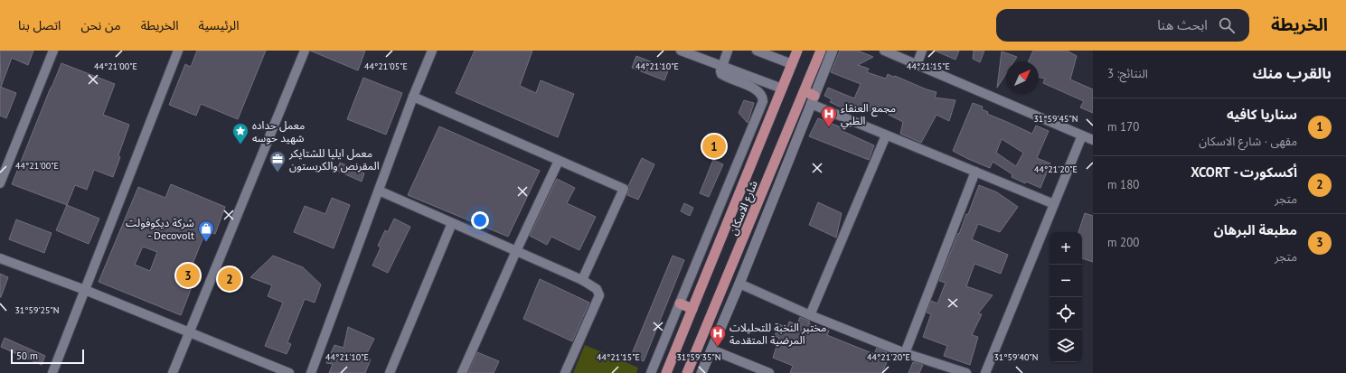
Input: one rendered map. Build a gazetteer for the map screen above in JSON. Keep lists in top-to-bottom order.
{
  "streets": {
    "main road": ["شارع الاسكان"]
  },
  "places": {
    "hospital": ["مجمع العنقاء الطبي", "مختبر النخبة للتحليلات المرضية المتقدمة"],
    "place": ["معمل حداده شهيد حوسه"],
    "office": ["معمل ايليا للشتايكر المقرنص والكربستون"],
    "shop": ["شركة ديكوفولت - Decovolt"]
  },
  "scale_bar": "50 m",
  "north": "top right",
  "page": {
    "header": "الخريطة",
    "search": "ابحث هنا",
    "nav": [
      "الرئيسية",
      "الخريطة",
      "من نحن",
      "اتصل بنا"
    ],
    "heading": ["بالقرب منك", "النتائج: 3"],
    "list": [
      {
        "mark": "1",
        "name": "سناريا كافيه",
        "note": "مقهى · شارع الاسكان",
        "value": "170 m"
      },
      {
        "mark": "2",
        "name": "أكسكورت - XCORT",
        "note": "متجر",
        "value": "180 m"
      },
      {
        "mark": "3",
        "name": "مطبعة البرهان",
        "note": "متجر",
        "value": "200 m"
      }
    ],
    "pins": ["1", "3", "2"],
    "map_buttons": ["+", "−"],
    "scale": "50 m"
  },
  "coordinates": [
    "44°21'00\"E",
    "44°21'05\"E",
    "44°21'10\"E",
    "44°21'15\"E",
    "31°59'45\"N",
    "44°21'20\"E",
    "31°59'25\"N",
    "31°59'35\"N",
    "31°59'40\"N"
  ]
}
